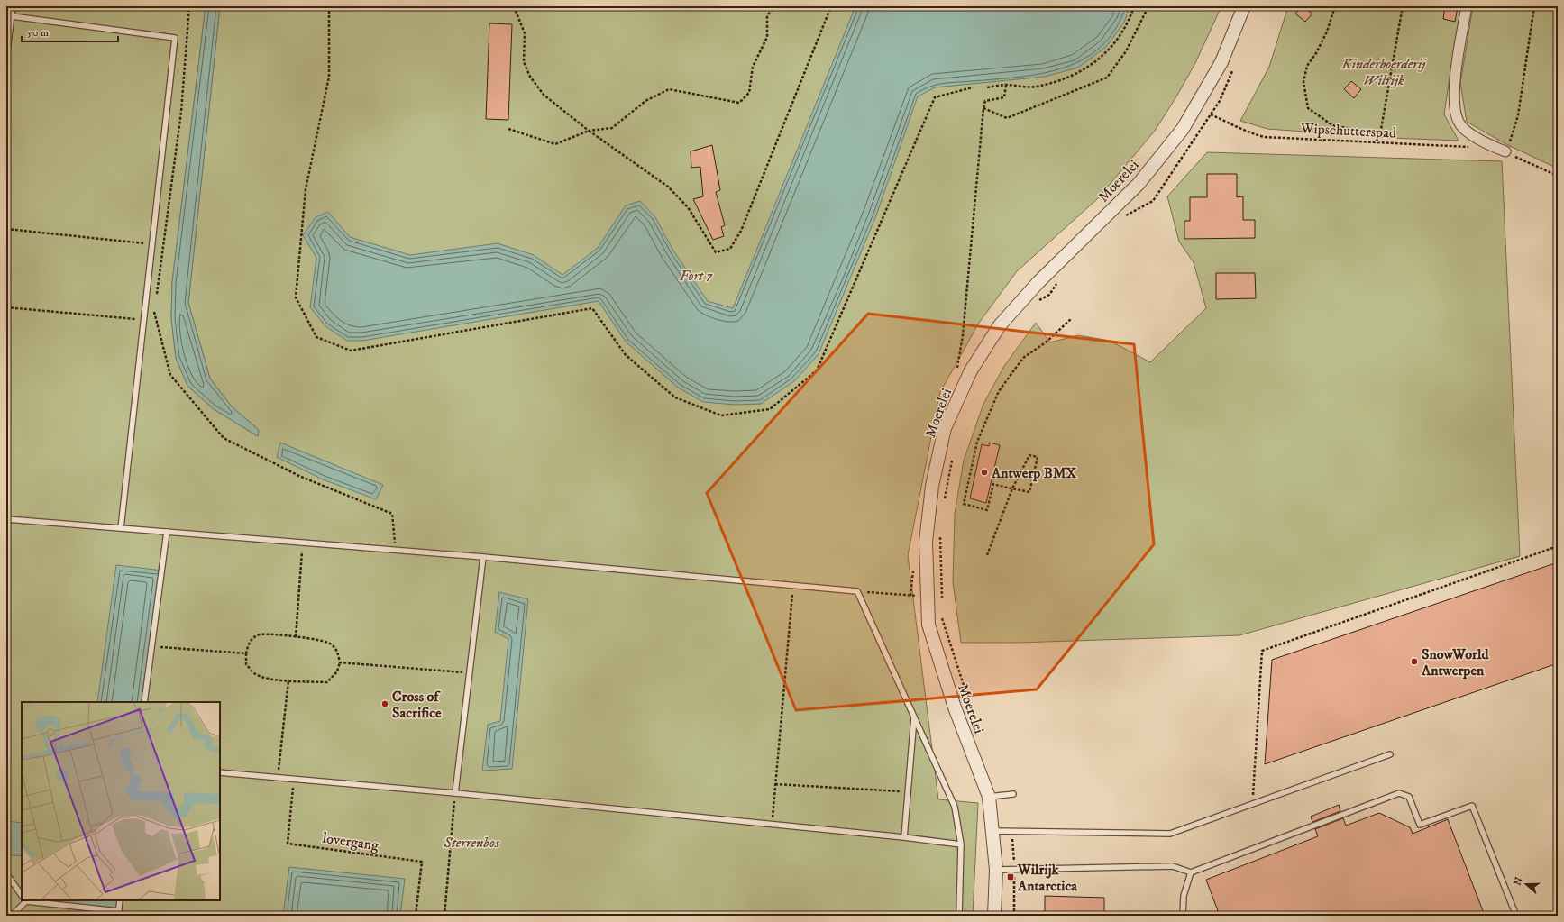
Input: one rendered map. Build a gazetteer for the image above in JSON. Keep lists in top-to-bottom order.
{
  "streets": {
    "street": ["Moerelei"],
    "path": ["Wipschutterspad", "lovergang"]
  },
  "parks": ["Kinderboerderij Wilrijk", "Fort 7", "Sterrenbos"],
  "places": {
    "other": ["Antwerp BMX", "SnowWorld Antwerpen", "Cross of Sacrifice"],
    "transit": ["Wilrijk Antarctica"]
  },
  "scale_bar": "50 m",
  "north": "left"
}
